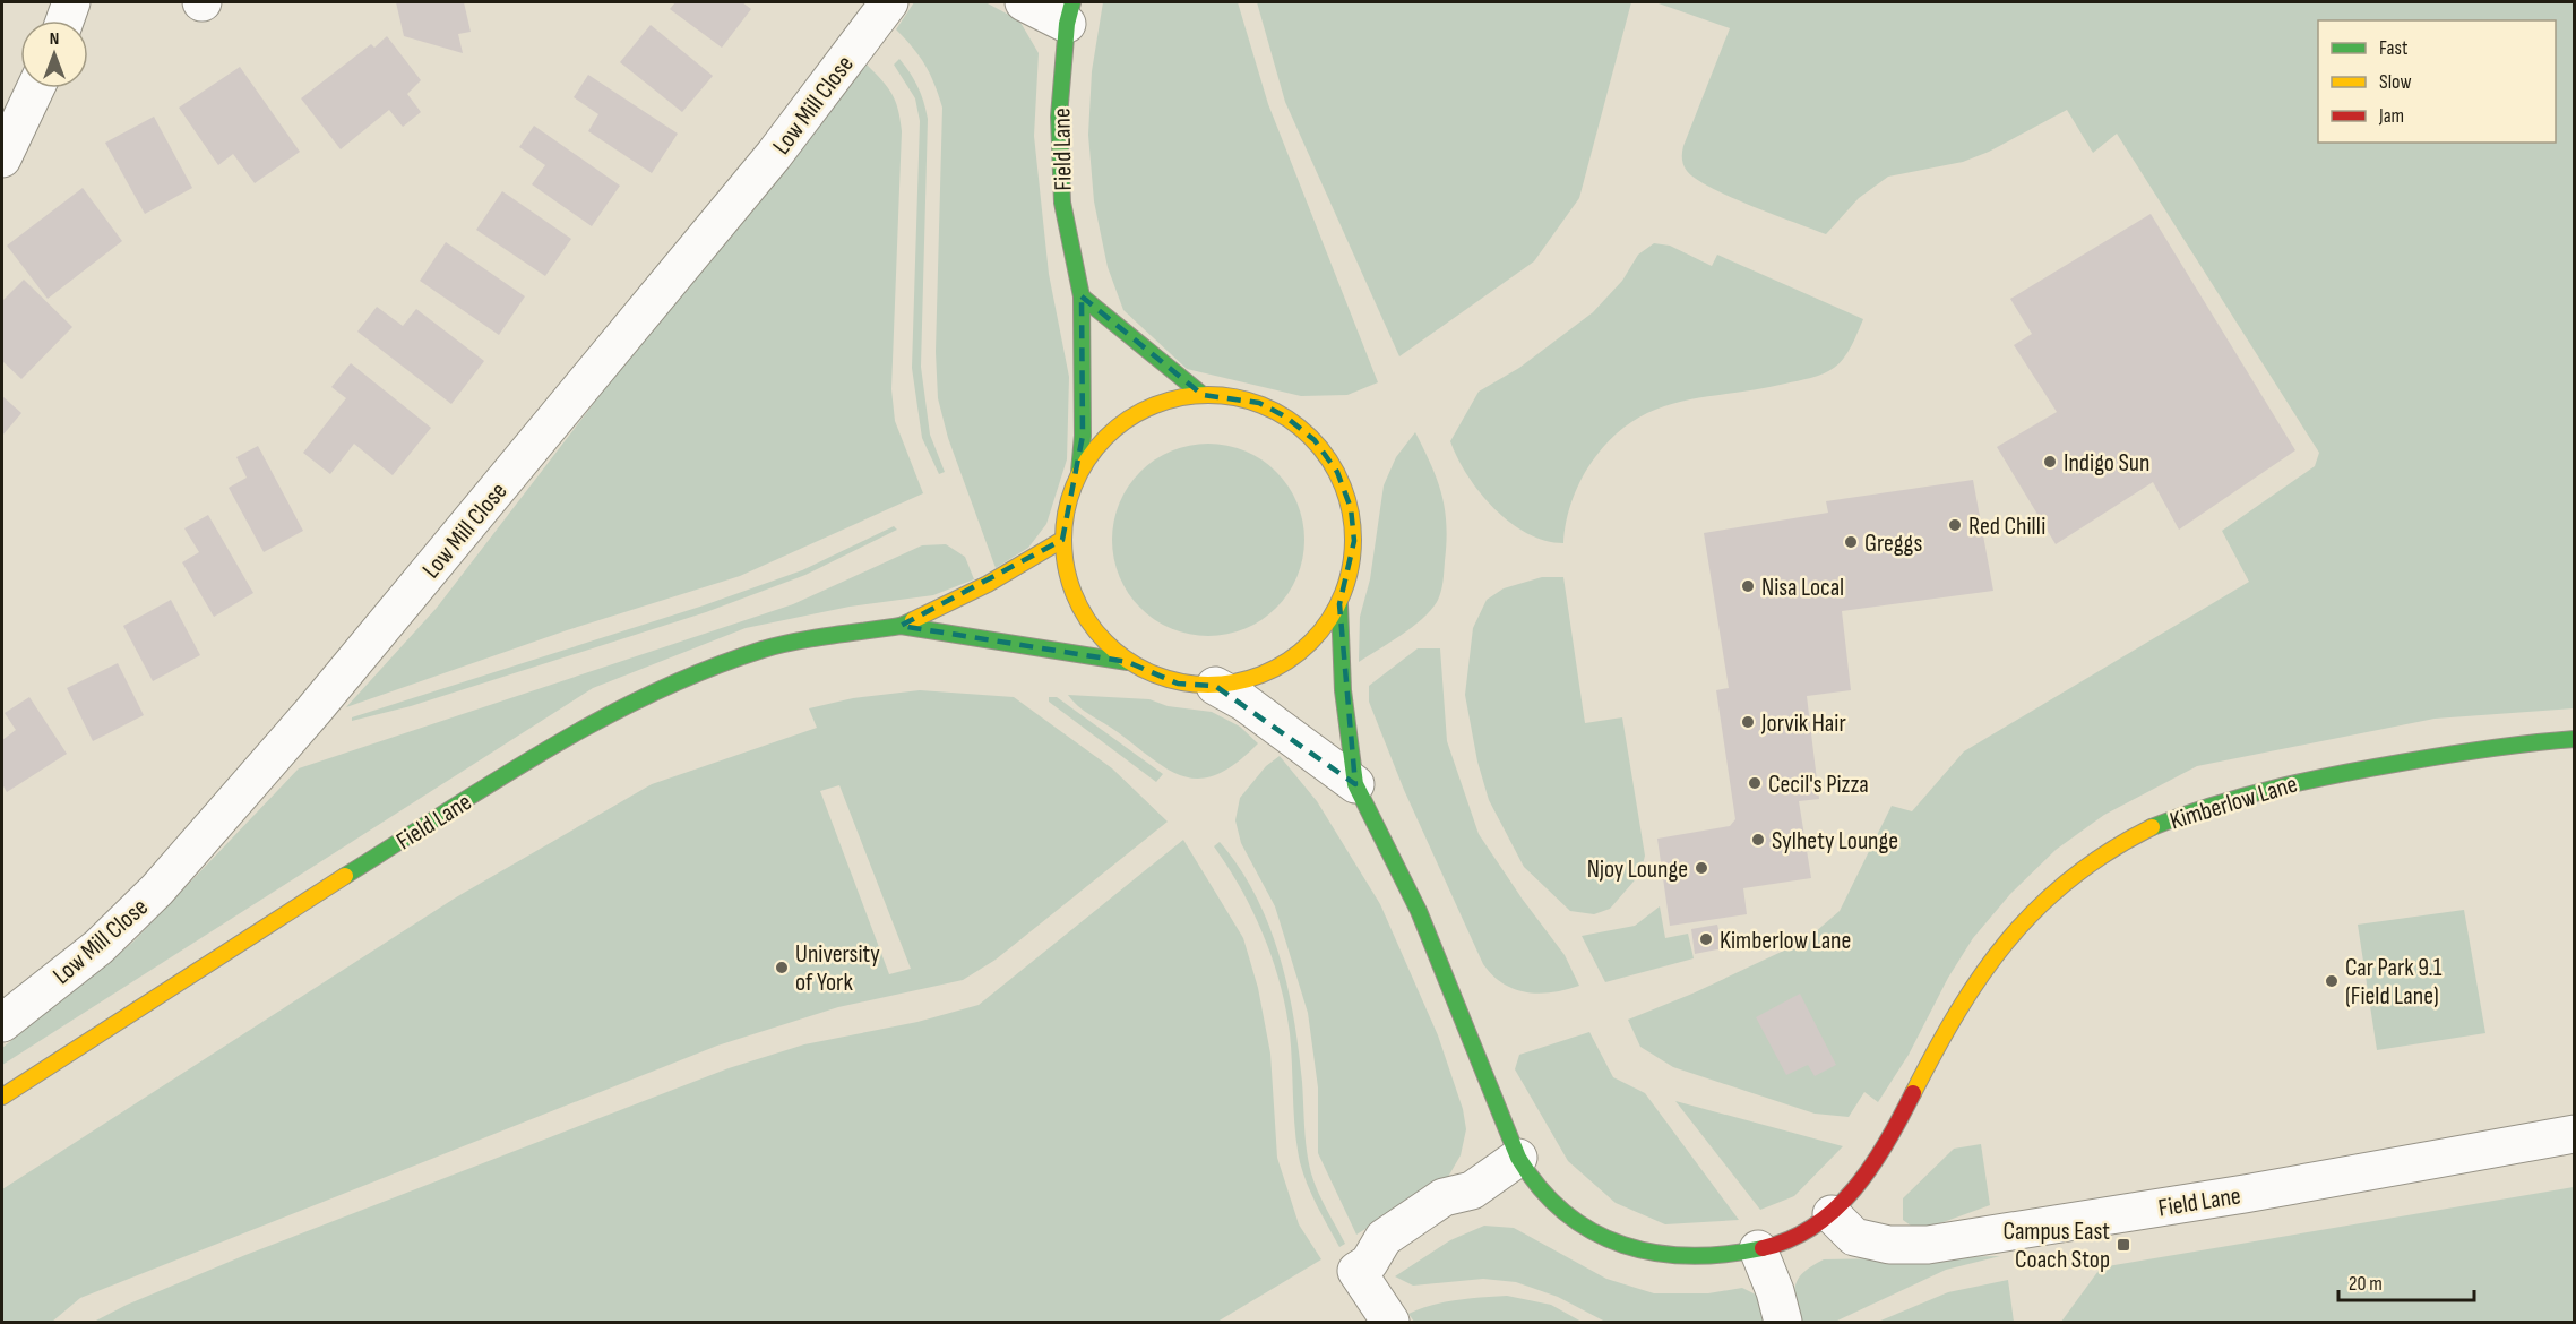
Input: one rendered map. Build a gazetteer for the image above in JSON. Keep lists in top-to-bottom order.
{
  "streets": {
    "street": ["Low Mill Close", "Field Lane", "Kimberlow Lane"]
  },
  "crossings": [
    ["Field Lane", "Kimberlow Lane"]
  ],
  "places": {
    "other": [
      "Indigo Sun",
      "Red Chilli",
      "Greggs",
      "Nisa Local",
      "Jorvik Hair",
      "Cecil's Pizza",
      "Sylhety Lounge",
      "Njoy Lounge",
      "Kimberlow Lane",
      "University of York",
      "Car Park 9.1 (Field Lane)"
    ],
    "transit": ["Campus East Coach Stop"]
  },
  "legend": ["Fast", "Slow", "Jam"],
  "scale_bar": "20 m",
  "north": "top"
}
